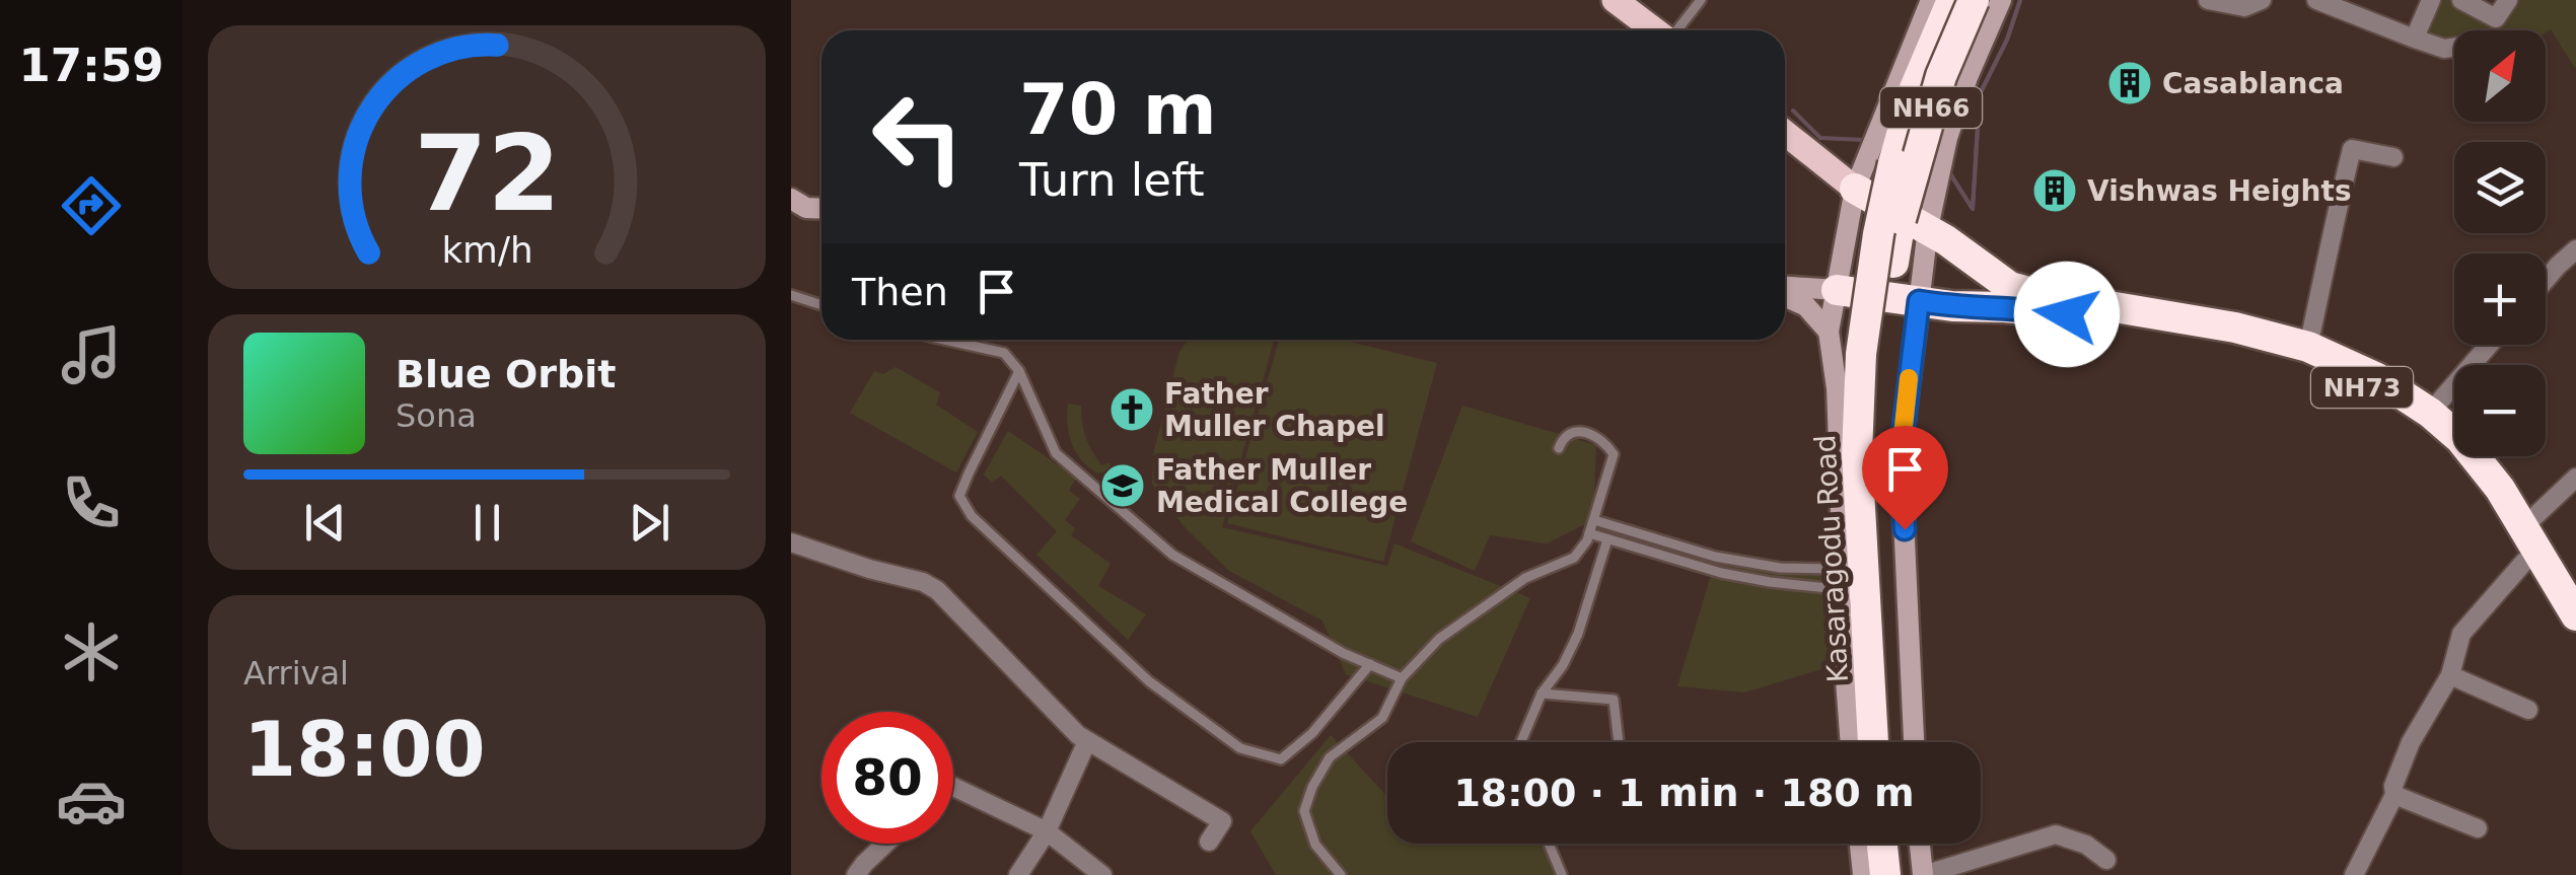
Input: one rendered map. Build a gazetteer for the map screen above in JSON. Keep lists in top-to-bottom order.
{
  "streets": {
    "highway": ["NH66", "NH73", "Kasaragodu Road"]
  },
  "crossings": [
    ["NH66", "NH73"],
    ["NH66", "Kasaragodu Road"]
  ],
  "places": {
    "building": ["Casablanca", "Vishwas Heights"],
    "church": ["Father Muller Chapel"],
    "school or university": ["Father Muller Medical College"]
  },
  "north": "top right",
  "page": {
    "tabs": "17:59",
    "map_buttons": ["+", "−"],
    "turn": ["70 m", "Turn left"],
    "then": "Then",
    "song": ["Blue Orbit", "Sona"],
    "tile": ["Arrival", "18:00"],
    "limit": "80",
    "trip": "18:00 · 1 min · 180 m",
    "gauge": ["72", "km/h"]
  }
}
